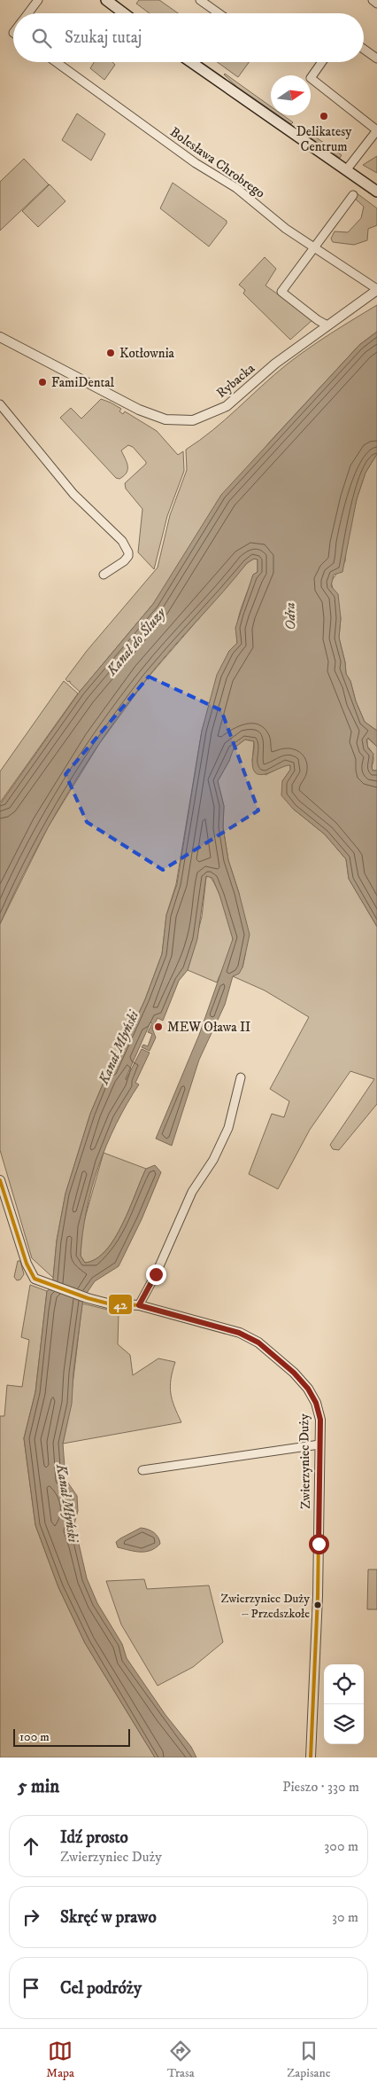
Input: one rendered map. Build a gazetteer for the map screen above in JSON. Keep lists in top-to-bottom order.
{
  "streets": {
    "street": ["Bolesława Chrobrego", "Rybacka", "Zwierzyniec Duży"]
  },
  "crossings": [
    ["Bolesława Chrobrego", "Rybacka"]
  ],
  "water": ["Odra", "Kanał do Śluzy", "Kanał Młyński"],
  "places": [
    "Delikatesy Centrum",
    "Kotłownia",
    "FamiDental",
    "MEW Oława II",
    "Zwierzyniec Duży – Przedszkołe"
  ],
  "lines": ["transit line 42"],
  "scale_bar": "100 m",
  "north": "right",
  "page": {
    "search": "Szukaj tutaj",
    "scale": "100 m",
    "heading": ["5 min", "Pieszo · 330 m"],
    "list": [
      ["Idź prosto", "Zwierzyniec Duży", "300 m"],
      ["Skręć w prawo", "30 m"],
      "Cel podróży"
    ],
    "nav": ["Mapa", "Trasa", "Zapisane"]
  }
}
